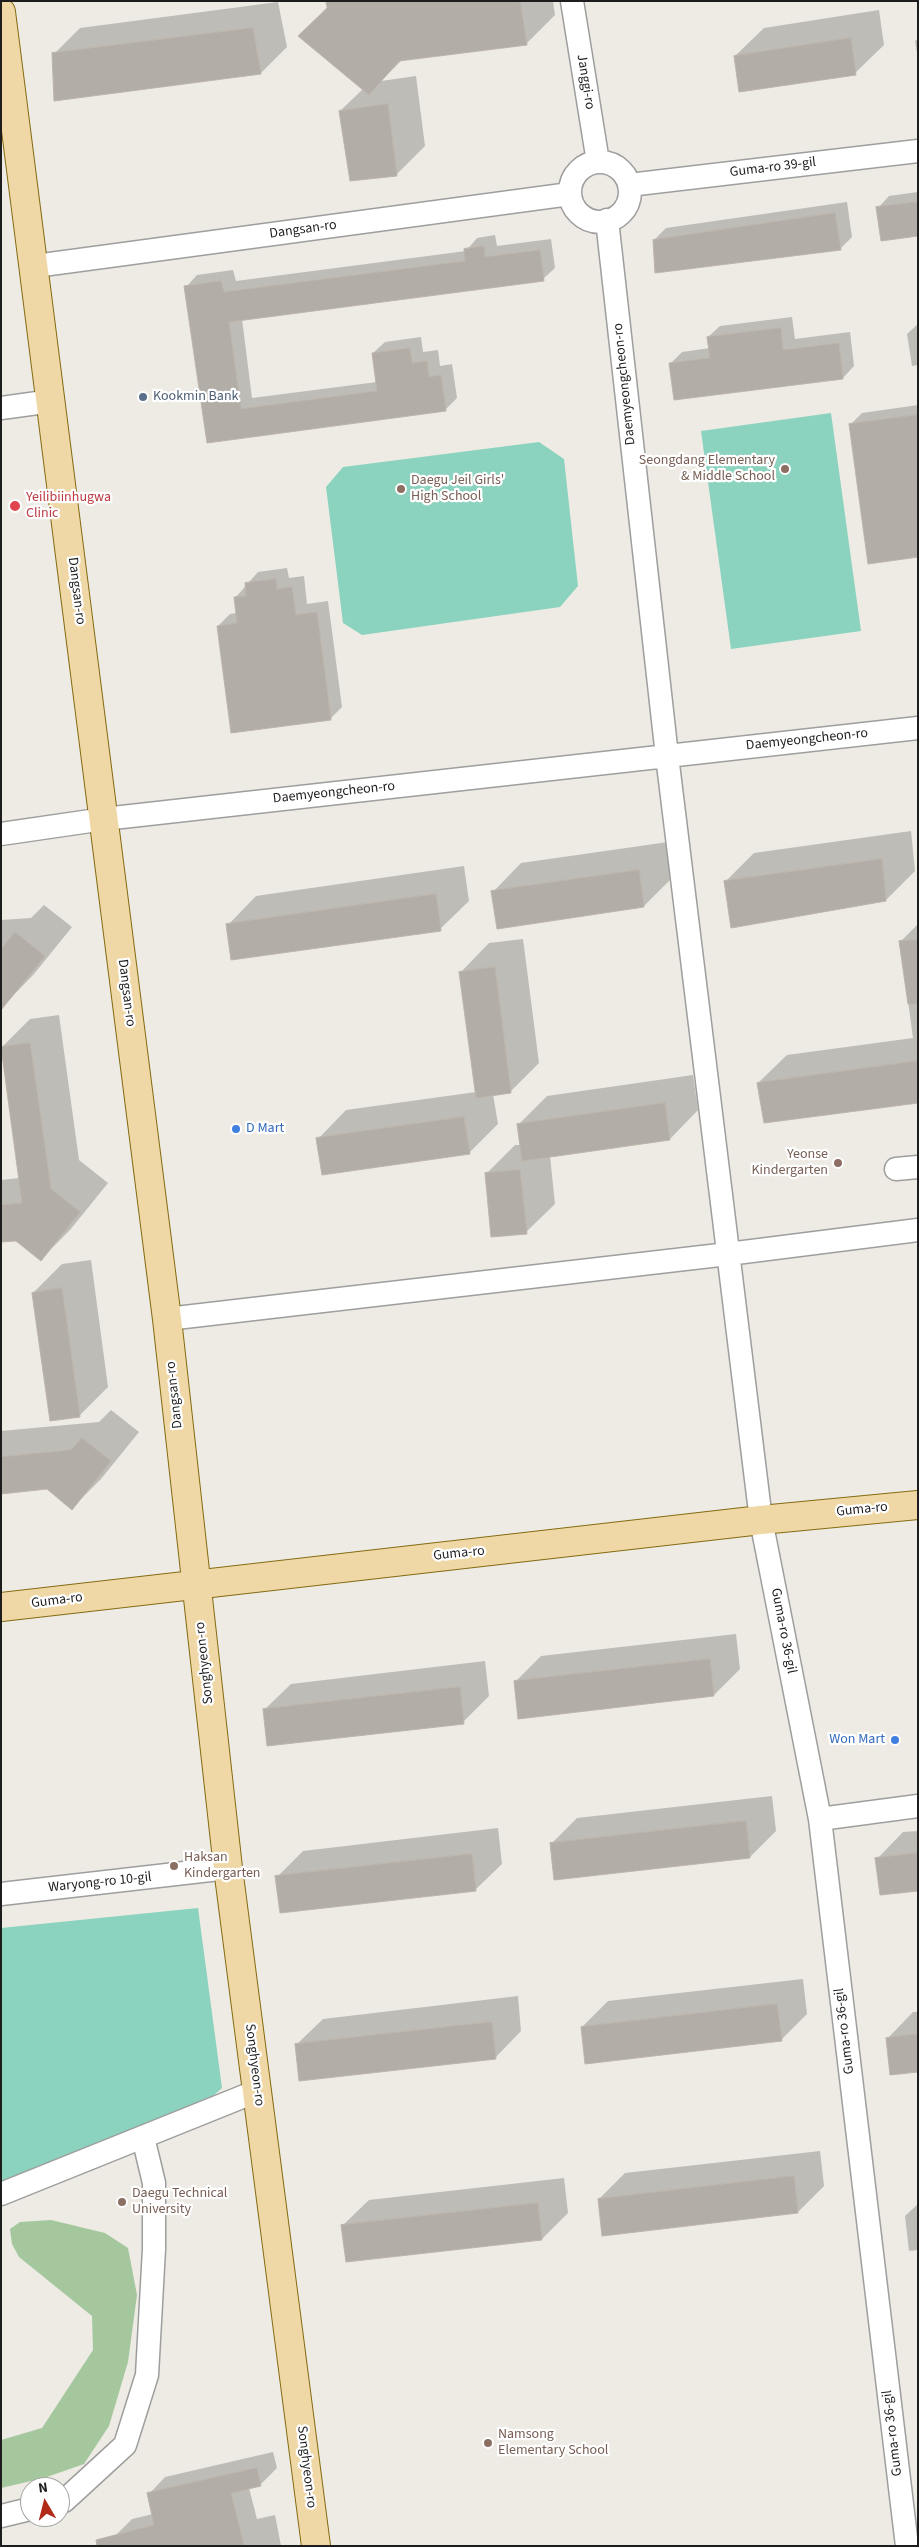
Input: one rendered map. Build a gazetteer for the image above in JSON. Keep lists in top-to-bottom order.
{
  "streets": {
    "main road": ["Dangsan-ro", "Guma-ro", "Songhyeon-ro"],
    "street": [
      "Janggi-ro",
      "Guma-ro 39-gil",
      "Daemyeongcheon-ro",
      "Guma-ro 36-gil",
      "Waryong-ro 10-gil"
    ]
  },
  "crossings": [
    ["Janggi-ro", "Guma-ro 39-gil"],
    ["Janggi-ro", "Dangsan-ro"],
    ["Janggi-ro", "Daemyeongcheon-ro"],
    ["Guma-ro 39-gil", "Dangsan-ro"],
    ["Guma-ro 39-gil", "Daemyeongcheon-ro"],
    ["Dangsan-ro", "Daemyeongcheon-ro"],
    ["Dangsan-ro", "Guma-ro"],
    ["Dangsan-ro", "Songhyeon-ro"],
    ["Daemyeongcheon-ro", "Guma-ro 36-gil"],
    ["Guma-ro", "Guma-ro 36-gil"],
    ["Guma-ro", "Songhyeon-ro"],
    ["Songhyeon-ro", "Waryong-ro 10-gil"]
  ],
  "places": [
    "Kookmin Bank",
    "Seongdang Elementary & Middle School",
    "Daegu Jeil Girls' High School",
    "Yeilibiinhugwa Clinic",
    "D Mart",
    "Yeonse Kindergarten",
    "Won Mart",
    "Haksan Kindergarten",
    "Daegu Technical University",
    "Namsong Elementary School"
  ],
  "north": "top"
}
